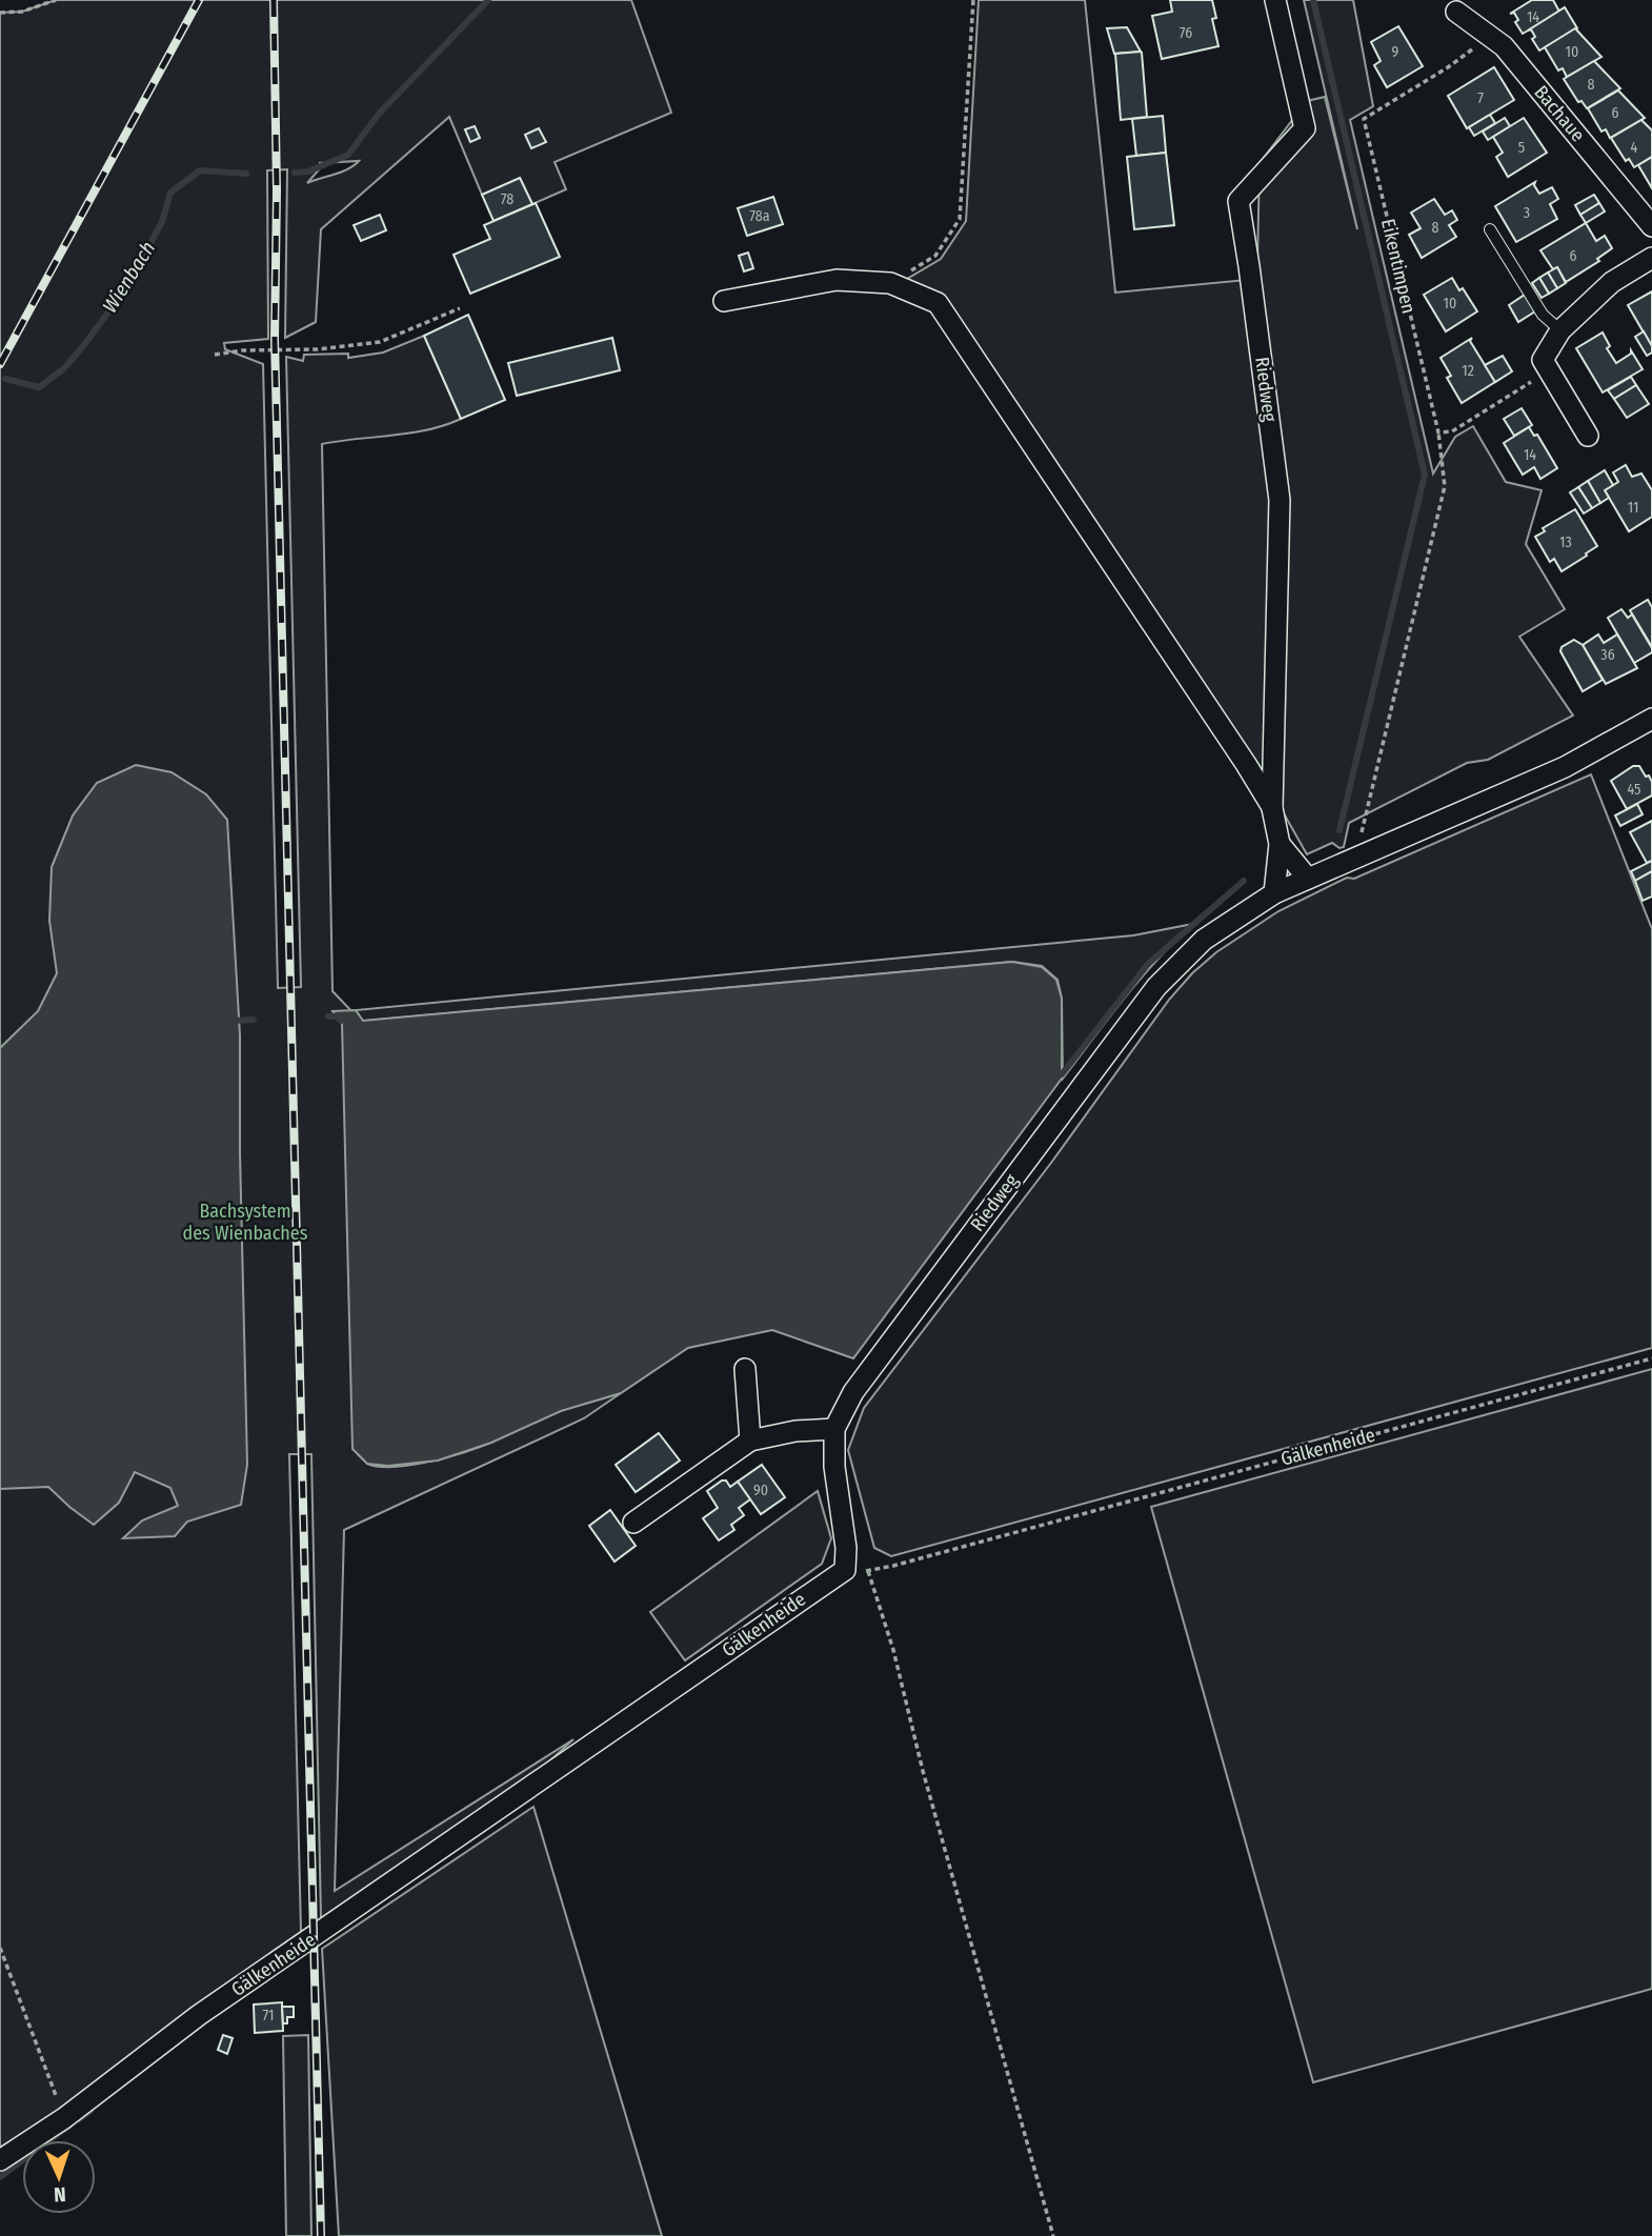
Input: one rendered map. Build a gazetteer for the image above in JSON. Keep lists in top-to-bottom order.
{
  "streets": {
    "street": ["Bachaue", "Riedweg", "Gälkenheide"],
    "path": ["Eikentimpen"]
  },
  "crossings": [
    ["Bachaue", "Eikentimpen"],
    ["Riedweg", "Gälkenheide"]
  ],
  "water": ["Wienbach"],
  "parks": ["Bachsystem des Wienbaches"],
  "house_numbers": [
    "14",
    "76",
    "9",
    "10",
    "8",
    "7",
    "6",
    "5",
    "4",
    "78",
    "3",
    "78a",
    "8",
    "6",
    "10",
    "12",
    "14",
    "11",
    "13",
    "36",
    "45",
    "90",
    "71"
  ],
  "north": "bottom"
}
